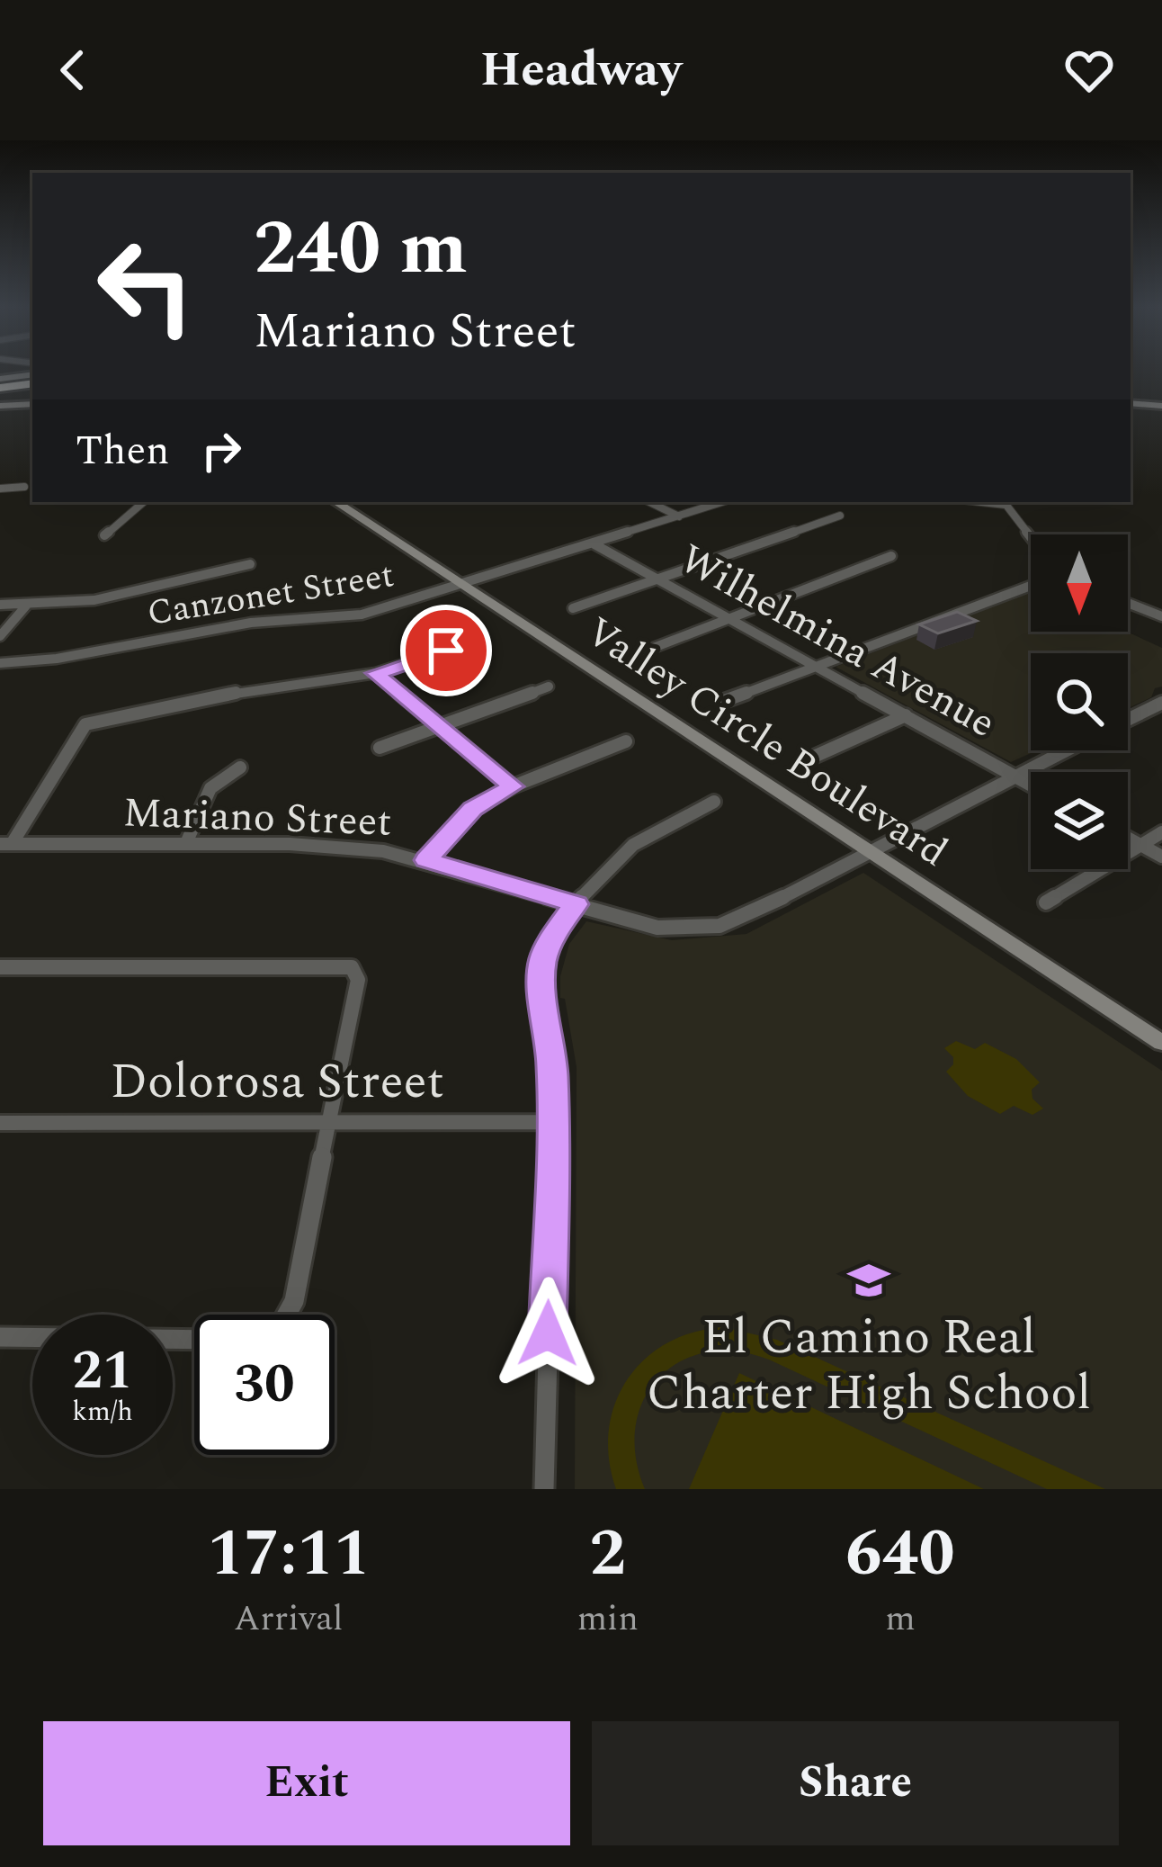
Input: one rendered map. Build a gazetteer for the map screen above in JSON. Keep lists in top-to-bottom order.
{
  "streets": {
    "main road": ["Valley Circle Boulevard"],
    "street": [
      "Canzonet Street",
      "Wilhelmina Avenue",
      "Mariano Street",
      "Dolorosa Street"
    ]
  },
  "crossings": [
    ["Canzonet Street", "Wilhelmina Avenue"],
    ["Canzonet Street", "Valley Circle Boulevard"],
    ["Wilhelmina Avenue", "Mariano Street"],
    ["Valley Circle Boulevard", "Mariano Street"]
  ],
  "places": {
    "school or university": ["El Camino Real Charter High School"]
  },
  "north": "bottom",
  "page": {
    "header": "Headway",
    "turn": ["240 m", "Mariano Street"],
    "then": "Then",
    "speed": "21 km/h",
    "limit": "30",
    "eta": [
      "17:11",
      "Arrival",
      "2",
      "min",
      "640",
      "m"
    ],
    "buttons": ["Exit", "Share"]
  }
}
